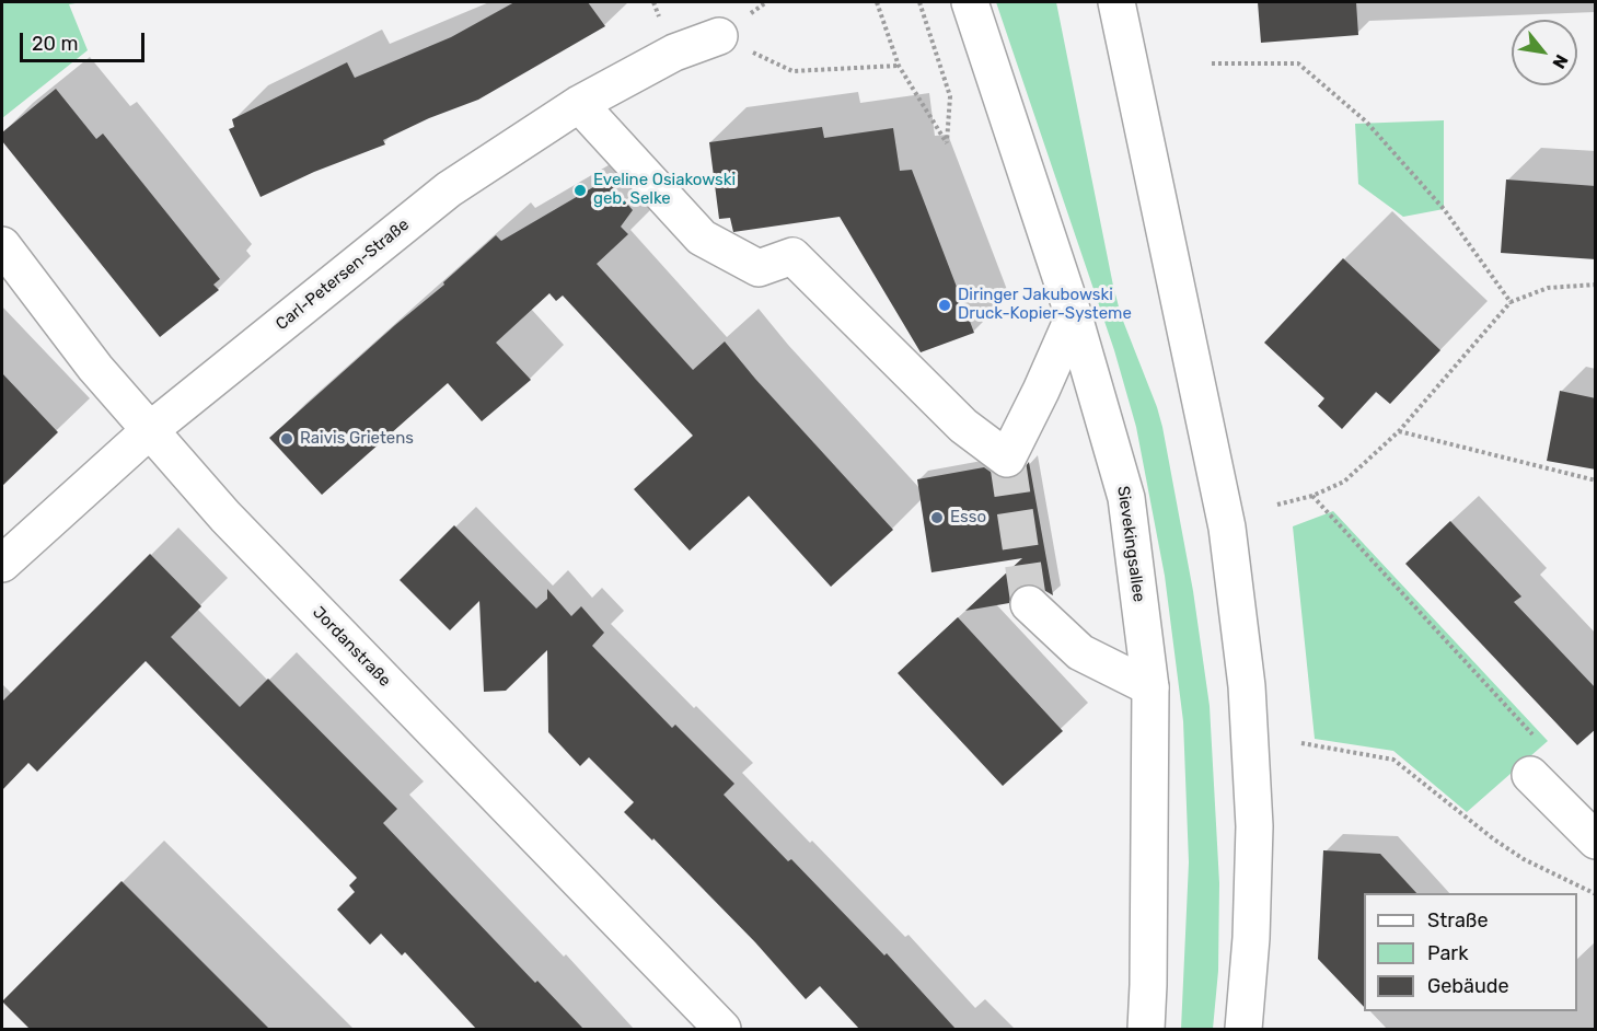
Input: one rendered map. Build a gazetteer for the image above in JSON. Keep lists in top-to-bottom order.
{
  "streets": {
    "main road": ["Carl-Petersen-Straße", "Sievekingsallee", "Jordanstraße"]
  },
  "crossings": [
    ["Carl-Petersen-Straße", "Jordanstraße"]
  ],
  "places": [
    "Eveline Osiakowski geb. Selke",
    "Diringer Jakubowski Druck-Kopier-Systeme",
    "Raivis Grietens",
    "Esso"
  ],
  "legend": ["Straße", "Park", "Gebäude"],
  "scale_bar": "20 m",
  "north": "bottom right"
}
